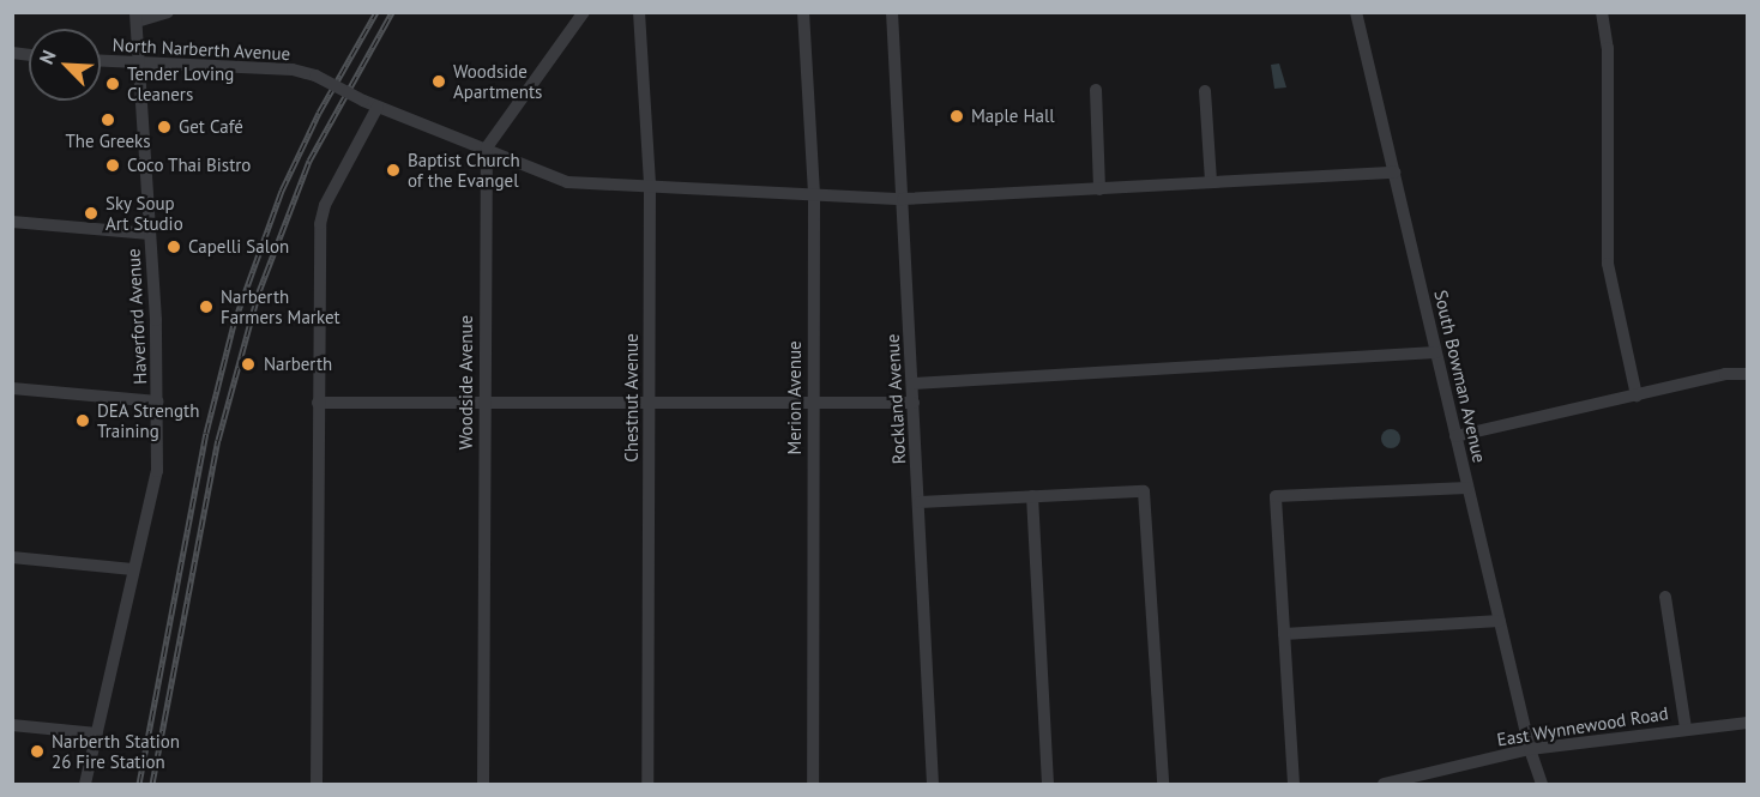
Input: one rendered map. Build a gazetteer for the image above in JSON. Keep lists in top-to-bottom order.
{
  "streets": {
    "street": [
      "North Narberth Avenue",
      "Haverford Avenue",
      "South Bowman Avenue",
      "Woodside Avenue",
      "Chestnut Avenue",
      "Merion Avenue",
      "Rockland Avenue",
      "East Wynnewood Road"
    ]
  },
  "crossings": [
    ["North Narberth Avenue", "Haverford Avenue"],
    ["North Narberth Avenue", "South Bowman Avenue"],
    ["North Narberth Avenue", "Woodside Avenue"],
    ["North Narberth Avenue", "Chestnut Avenue"],
    ["North Narberth Avenue", "Merion Avenue"],
    ["North Narberth Avenue", "Rockland Avenue"],
    ["South Bowman Avenue", "East Wynnewood Road"]
  ],
  "places": [
    "Woodside Apartments",
    "Tender Loving Cleaners",
    "Maple Hall",
    "The Greeks",
    "Get Café",
    "Coco Thai Bistro",
    "Baptist Church of the Evangel",
    "Sky Soup Art Studio",
    "Capelli Salon",
    "Narberth Farmers Market",
    "Narberth",
    "DEA Strength Training",
    "Narberth Station 26 Fire Station"
  ],
  "north": "top left"
}
